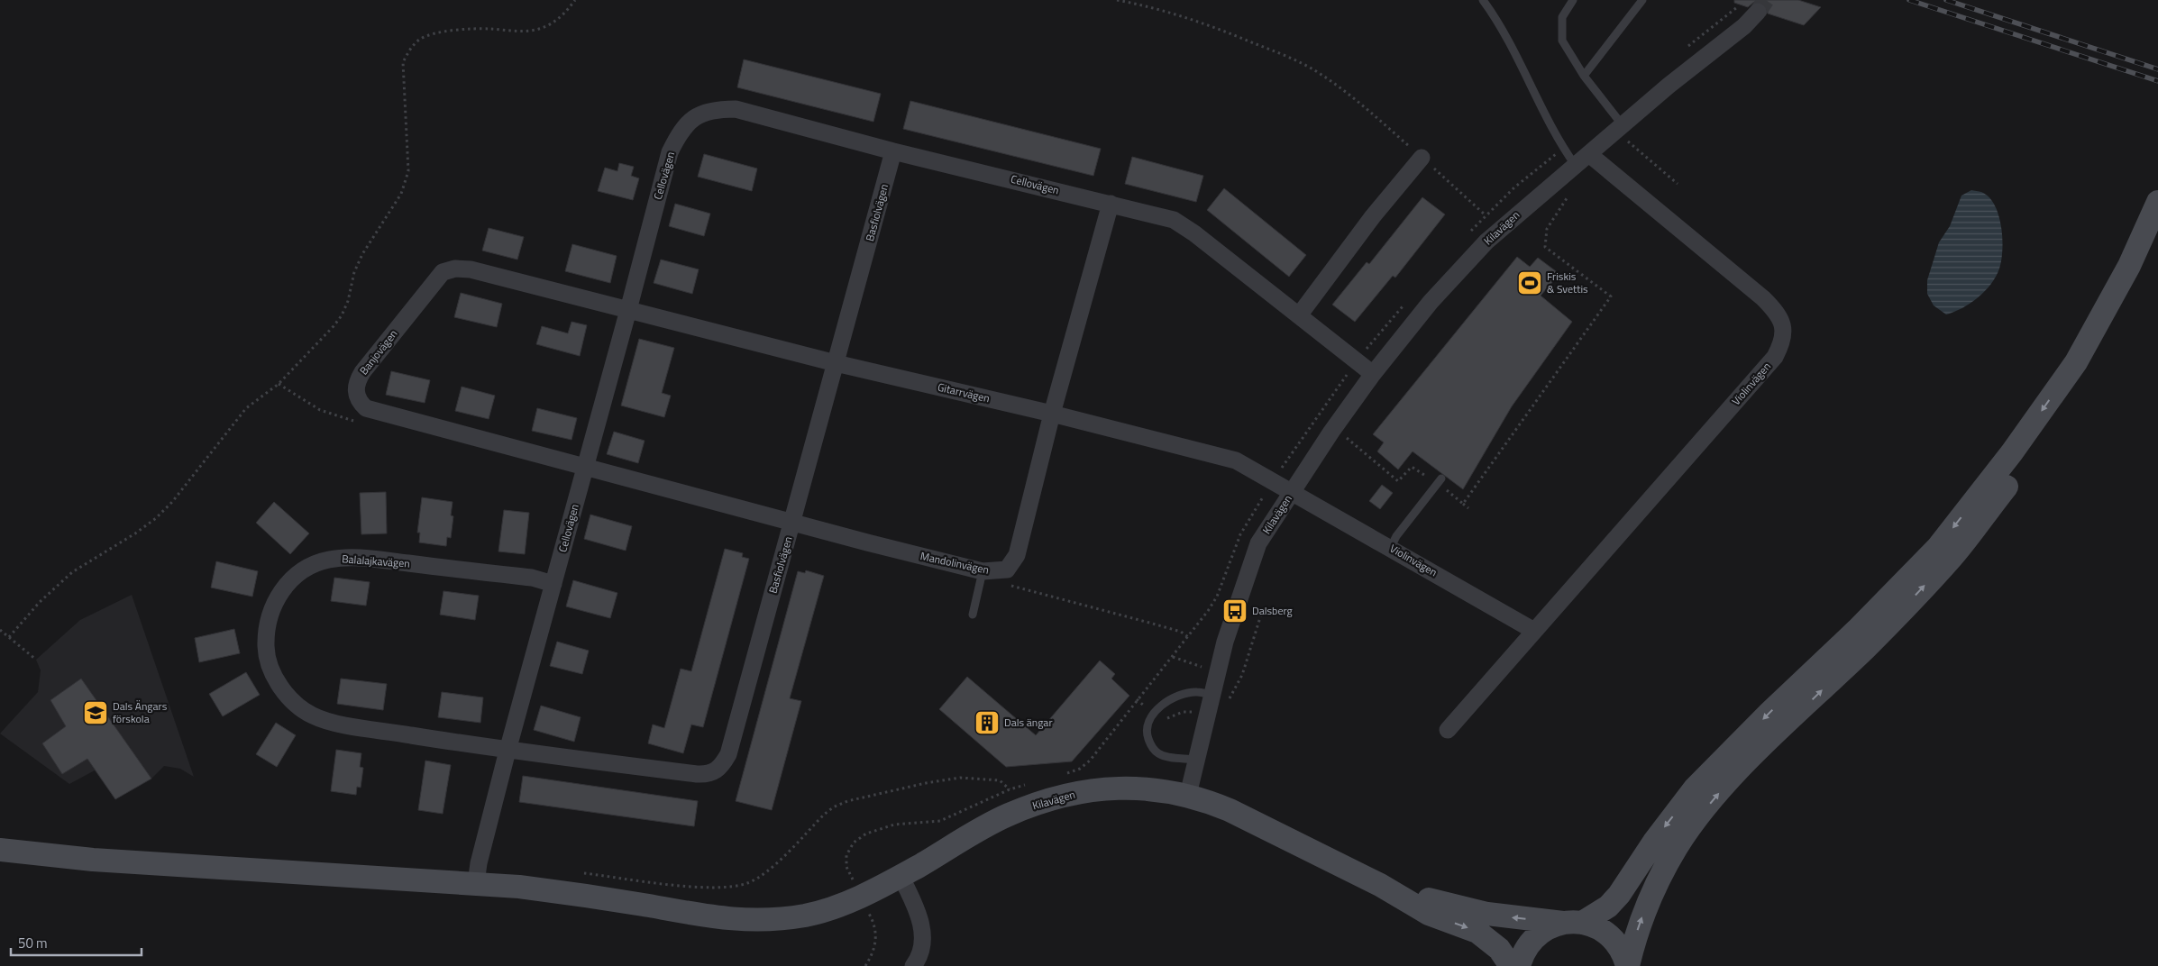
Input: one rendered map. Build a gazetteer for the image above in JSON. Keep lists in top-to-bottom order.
{
  "streets": {
    "main road": ["Kilavägen"],
    "street": [
      "Cellovägen",
      "Basfiolvägen",
      "Banjovägen",
      "Violinvägen",
      "Gitarrvägen",
      "Balalajkavägen",
      "Mandolinvägen"
    ]
  },
  "crossings": [
    ["Cellovägen", "Basfiolvägen"],
    ["Cellovägen", "Kilavägen"],
    ["Cellovägen", "Banjovägen"],
    ["Cellovägen", "Gitarrvägen"],
    ["Cellovägen", "Balalajkavägen"],
    ["Cellovägen", "Mandolinvägen"],
    ["Basfiolvägen", "Gitarrvägen"],
    ["Basfiolvägen", "Balalajkavägen"],
    ["Basfiolvägen", "Mandolinvägen"],
    ["Kilavägen", "Violinvägen"],
    ["Kilavägen", "Gitarrvägen"],
    ["Banjovägen", "Gitarrvägen"],
    ["Banjovägen", "Mandolinvägen"],
    ["Violinvägen", "Gitarrvägen"],
    ["Gitarrvägen", "Mandolinvägen"]
  ],
  "places": {
    "sports": ["Friskis & Svettis"],
    "bus stop": ["Dalsberg"],
    "school or university": ["Dals Ängars förskola"],
    "building": ["Dals ängar"]
  },
  "scale_bar": "50 m"
}
